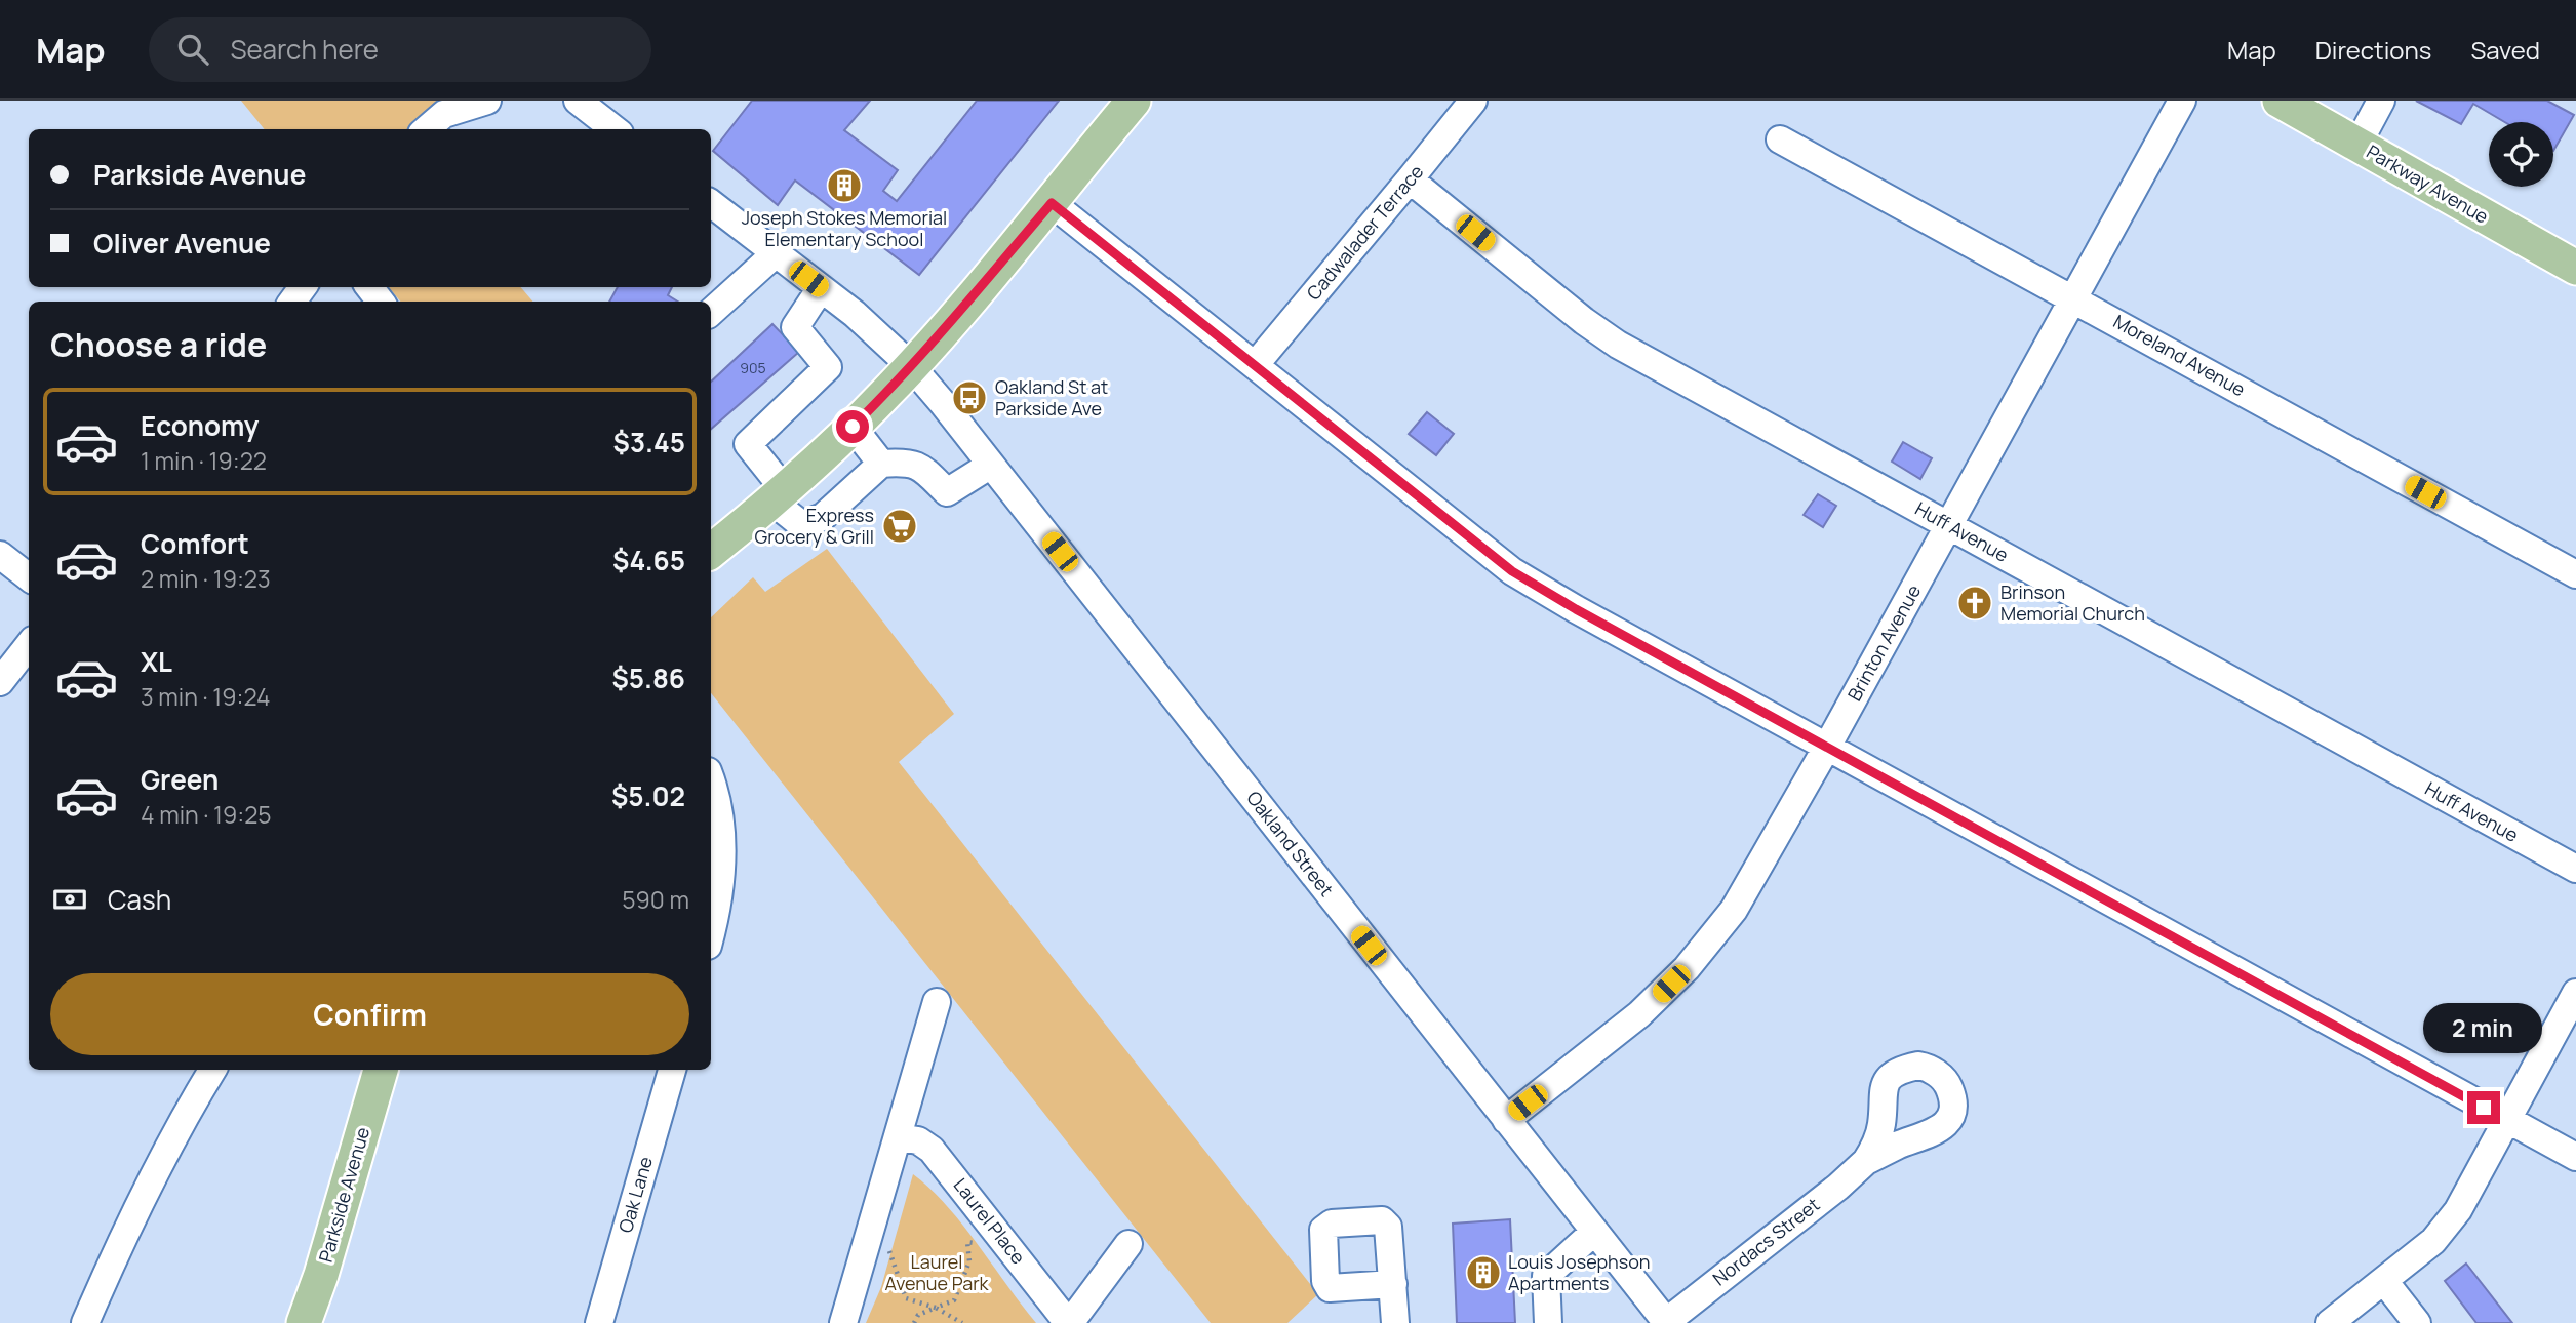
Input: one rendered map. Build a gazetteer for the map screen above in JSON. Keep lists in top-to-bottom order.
{
  "streets": {
    "main road": ["Parkway Avenue", "Parkside Avenue"],
    "street": [
      "Cadwalader Terrace",
      "Moreland Avenue",
      "Huff Avenue",
      "Brinton Avenue",
      "Oakland Street",
      "Oak Lane",
      "Laurel Place",
      "Nordacs Street"
    ]
  },
  "crossings": [
    ["Cadwalader Terrace", "Huff Avenue"],
    ["Moreland Avenue", "Brinton Avenue"],
    ["Huff Avenue", "Brinton Avenue"],
    ["Brinton Avenue", "Oakland Street"],
    ["Oakland Street", "Nordacs Street"]
  ],
  "parks": ["Laurel Avenue Park"],
  "places": {
    "building": ["Joseph Stokes Memorial Elementary School", "Louis Josephson Apartments"],
    "bus stop": ["Oakland St at Parkside Ave"],
    "supermarket": ["Express Grocery & Grill"],
    "church": ["Brinson Memorial Church"]
  },
  "house_numbers": ["905"],
  "page": {
    "header": "Map",
    "search": "Search here",
    "nav": ["Map", "Directions", "Saved"],
    "banner": ["Parkside Avenue", "Oliver Avenue"],
    "heading": "Choose a ride",
    "list": [
      {
        "name": "Economy",
        "note": "1 min · 19:22",
        "value": "$3.45"
      },
      {
        "name": "Comfort",
        "note": "2 min · 19:23",
        "value": "$4.65"
      },
      {
        "name": "XL",
        "note": "3 min · 19:24",
        "value": "$5.86"
      },
      {
        "name": "Green",
        "note": "4 min · 19:25",
        "value": "$5.02"
      }
    ],
    "pay": ["Cash", "590 m"],
    "buttons": "Confirm",
    "bubble": "2 min"
  }
}
